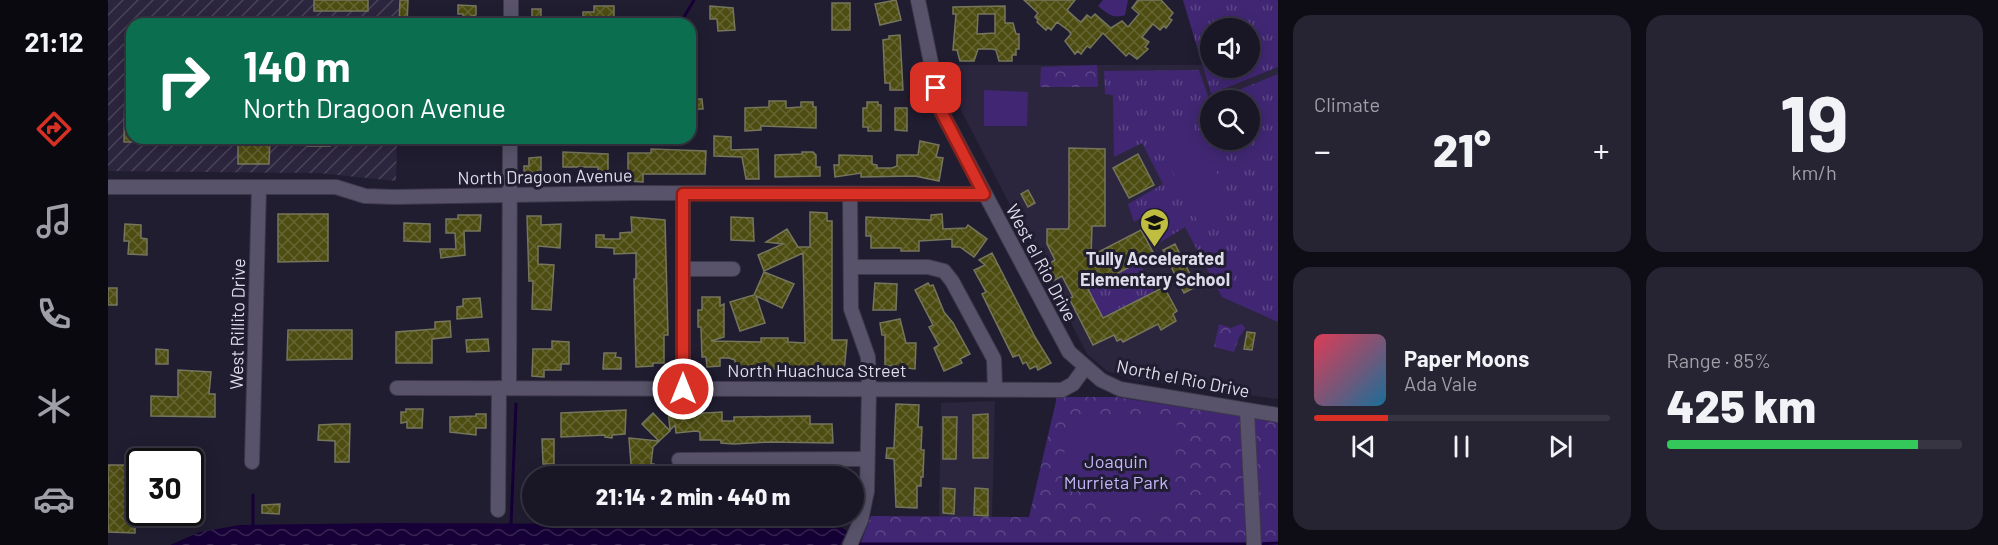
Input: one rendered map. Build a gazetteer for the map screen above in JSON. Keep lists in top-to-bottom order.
{
  "streets": {
    "street": [
      "North Dragoon Avenue",
      "West el Rio Drive",
      "West Rillito Drive",
      "North Huachuca Street",
      "North el Rio Drive"
    ]
  },
  "crossings": [
    ["North Dragoon Avenue", "West el Rio Drive"],
    ["North Dragoon Avenue", "West Rillito Drive"],
    ["West el Rio Drive", "North Huachuca Street"],
    ["West el Rio Drive", "North el Rio Drive"],
    ["North Huachuca Street", "North el Rio Drive"]
  ],
  "parks": ["Joaquin Murrieta Park"],
  "places": {
    "school or university": ["Tully Accelerated Elementary School"]
  },
  "page": {
    "tabs": "21:12",
    "tile": [
      "Climate",
      ["19", "km/h"],
      ["Range · 85%", "425 km"]
    ],
    "turn": ["140 m", "North Dragoon Avenue"],
    "heat": ["−", "21°", "+"],
    "song": ["Paper Moons", "Ada Vale"],
    "limit": "30",
    "trip": "21:14 · 2 min · 440 m"
  }
}
